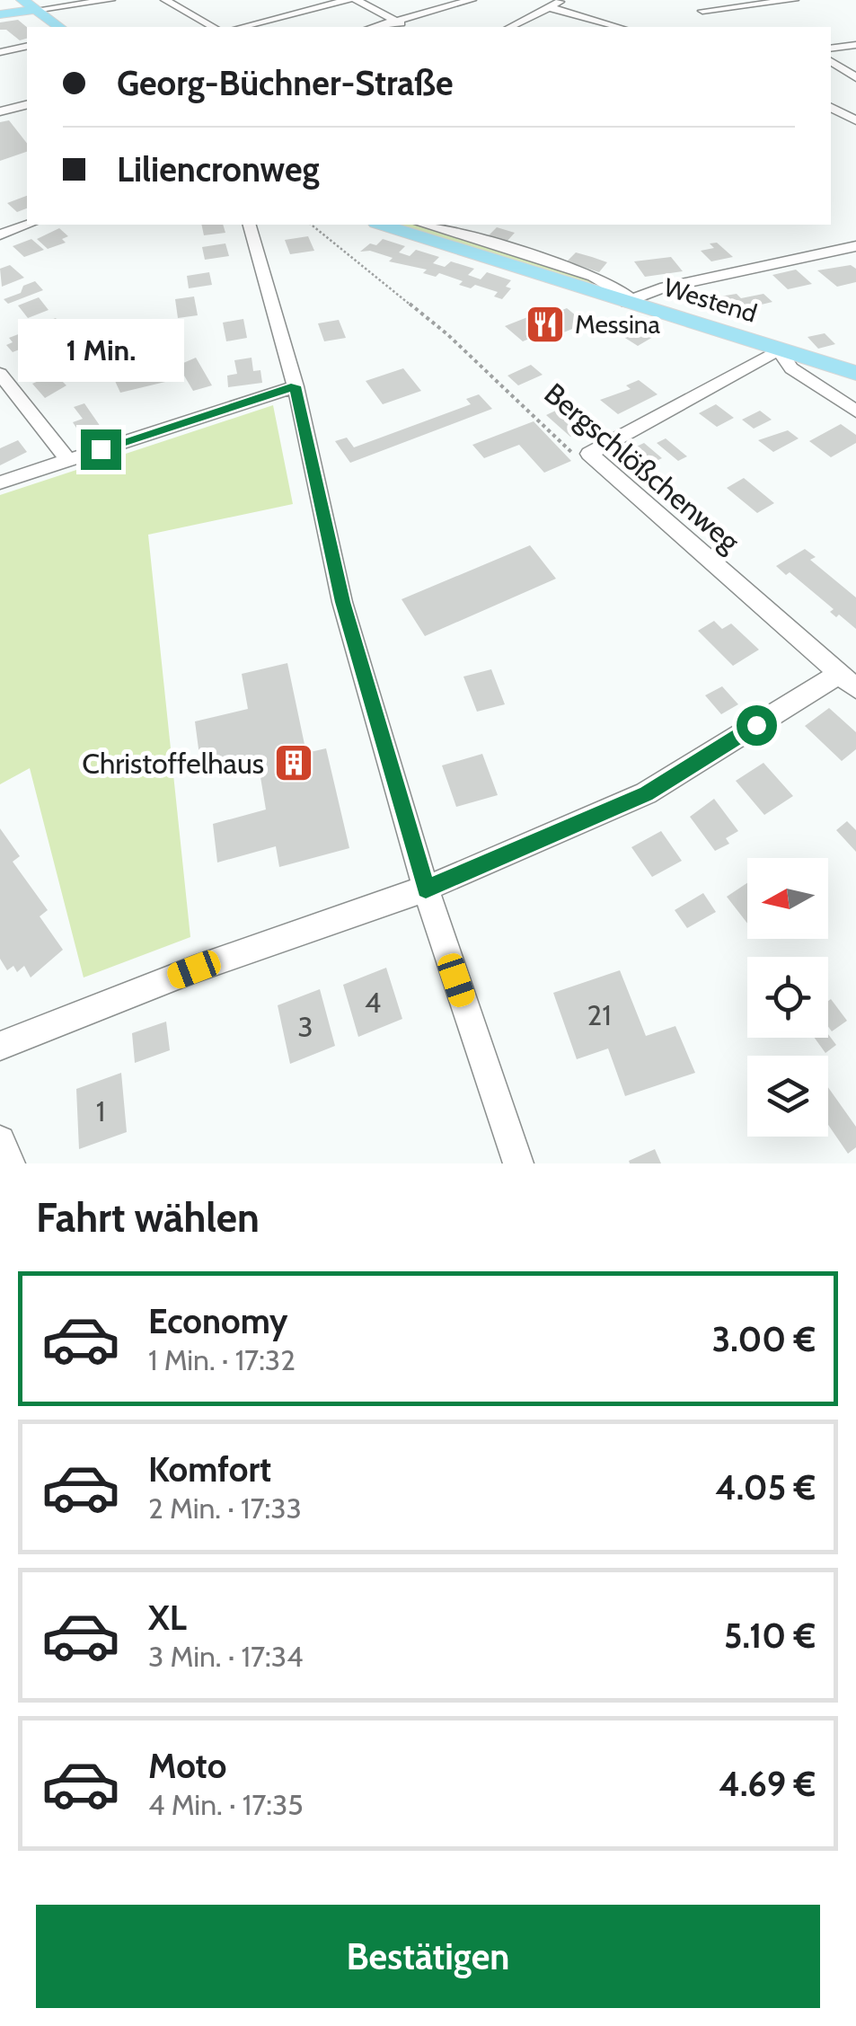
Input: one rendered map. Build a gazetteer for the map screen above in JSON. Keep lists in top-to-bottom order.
{
  "streets": {
    "main road": ["Westend"],
    "street": ["Bergschlößchenweg"]
  },
  "places": {
    "restaurant": ["Messina"],
    "building": ["Christoffelhaus"]
  },
  "house_numbers": [
    "4",
    "21",
    "3",
    "1"
  ],
  "north": "left",
  "page": {
    "banner": ["Georg-Büchner-Straße", "Liliencronweg"],
    "bubble": "1 Min.",
    "heading": "Fahrt wählen",
    "list": [
      {
        "name": "Economy",
        "note": "1 Min. · 17:32",
        "value": "3.00 €"
      },
      {
        "name": "Komfort",
        "note": "2 Min. · 17:33",
        "value": "4.05 €"
      },
      {
        "name": "XL",
        "note": "3 Min. · 17:34",
        "value": "5.10 €"
      },
      {
        "name": "Moto",
        "note": "4 Min. · 17:35",
        "value": "4.69 €"
      }
    ],
    "buttons": "Bestätigen"
  }
}
